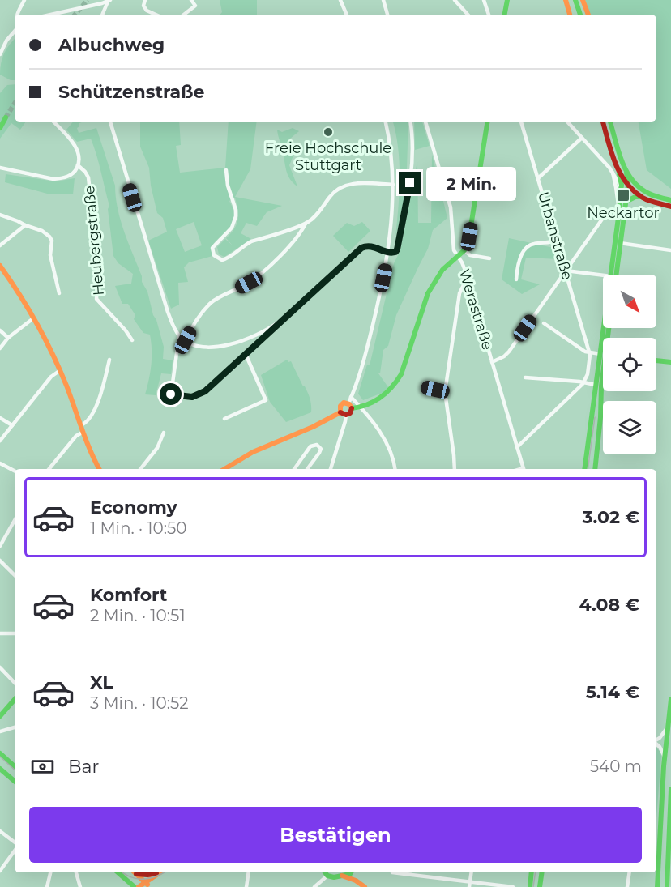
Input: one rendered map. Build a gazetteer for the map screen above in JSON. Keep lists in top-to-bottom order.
{
  "streets": {
    "street": ["Urbanstraße", "Heubergstraße", "Werastraße"]
  },
  "places": {
    "other": ["Freie Hochschule Stuttgart"],
    "transit": ["Neckartor"]
  },
  "north": "bottom right",
  "page": {
    "banner": ["Albuchweg", "Schützenstraße"],
    "bubble": "2 Min.",
    "list": [
      {
        "name": "Economy",
        "note": "1 Min. · 10:50",
        "value": "3.02 €"
      },
      {
        "name": "Komfort",
        "note": "2 Min. · 10:51",
        "value": "4.08 €"
      },
      {
        "name": "XL",
        "note": "3 Min. · 10:52",
        "value": "5.14 €"
      }
    ],
    "pay": ["Bar", "540 m"],
    "buttons": "Bestätigen"
  }
}
